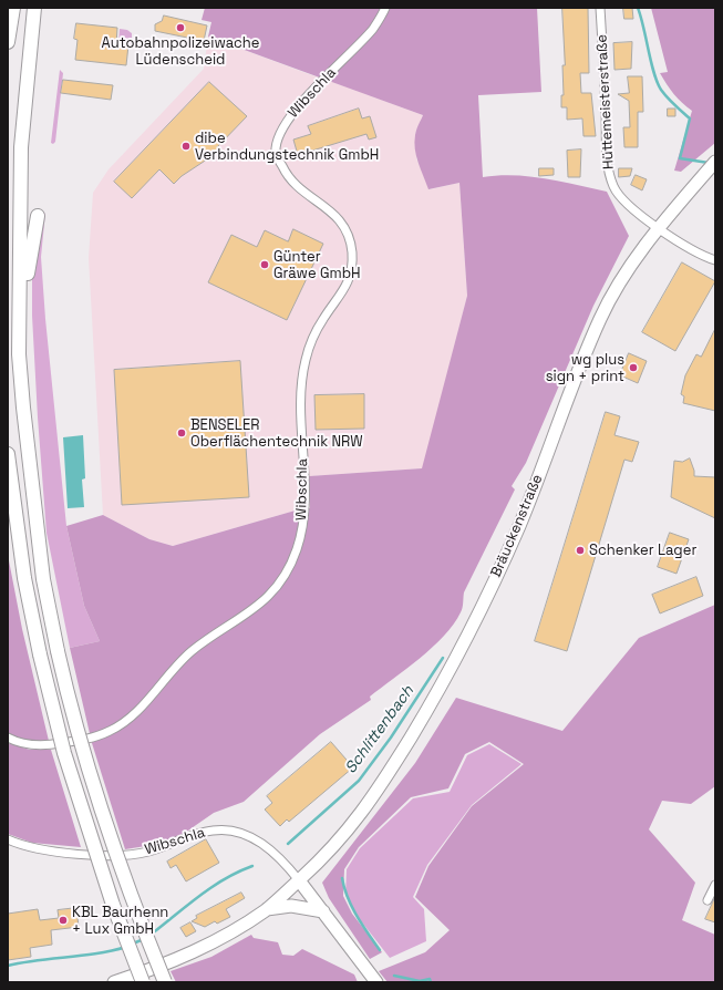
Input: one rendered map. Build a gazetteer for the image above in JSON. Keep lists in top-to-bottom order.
{
  "streets": {
    "main road": ["Bräuckenstraße"],
    "street": ["Wibschla", "Hüttemeisterstraße"]
  },
  "crossings": [
    ["Wibschla", "Bräuckenstraße"],
    ["Hüttemeisterstraße", "Bräuckenstraße"]
  ],
  "water": ["Schlittenbach"],
  "places": [
    "Autobahnpolizeiwache Lüdenscheid",
    "dibe Verbindungstechnik GmbH",
    "Günter Gräwe GmbH",
    "wg plus sign + print",
    "BENSELER Oberflächentechnik NRW",
    "Schenker Lager",
    "KBL Baurhenn + Lux GmbH"
  ]
}
